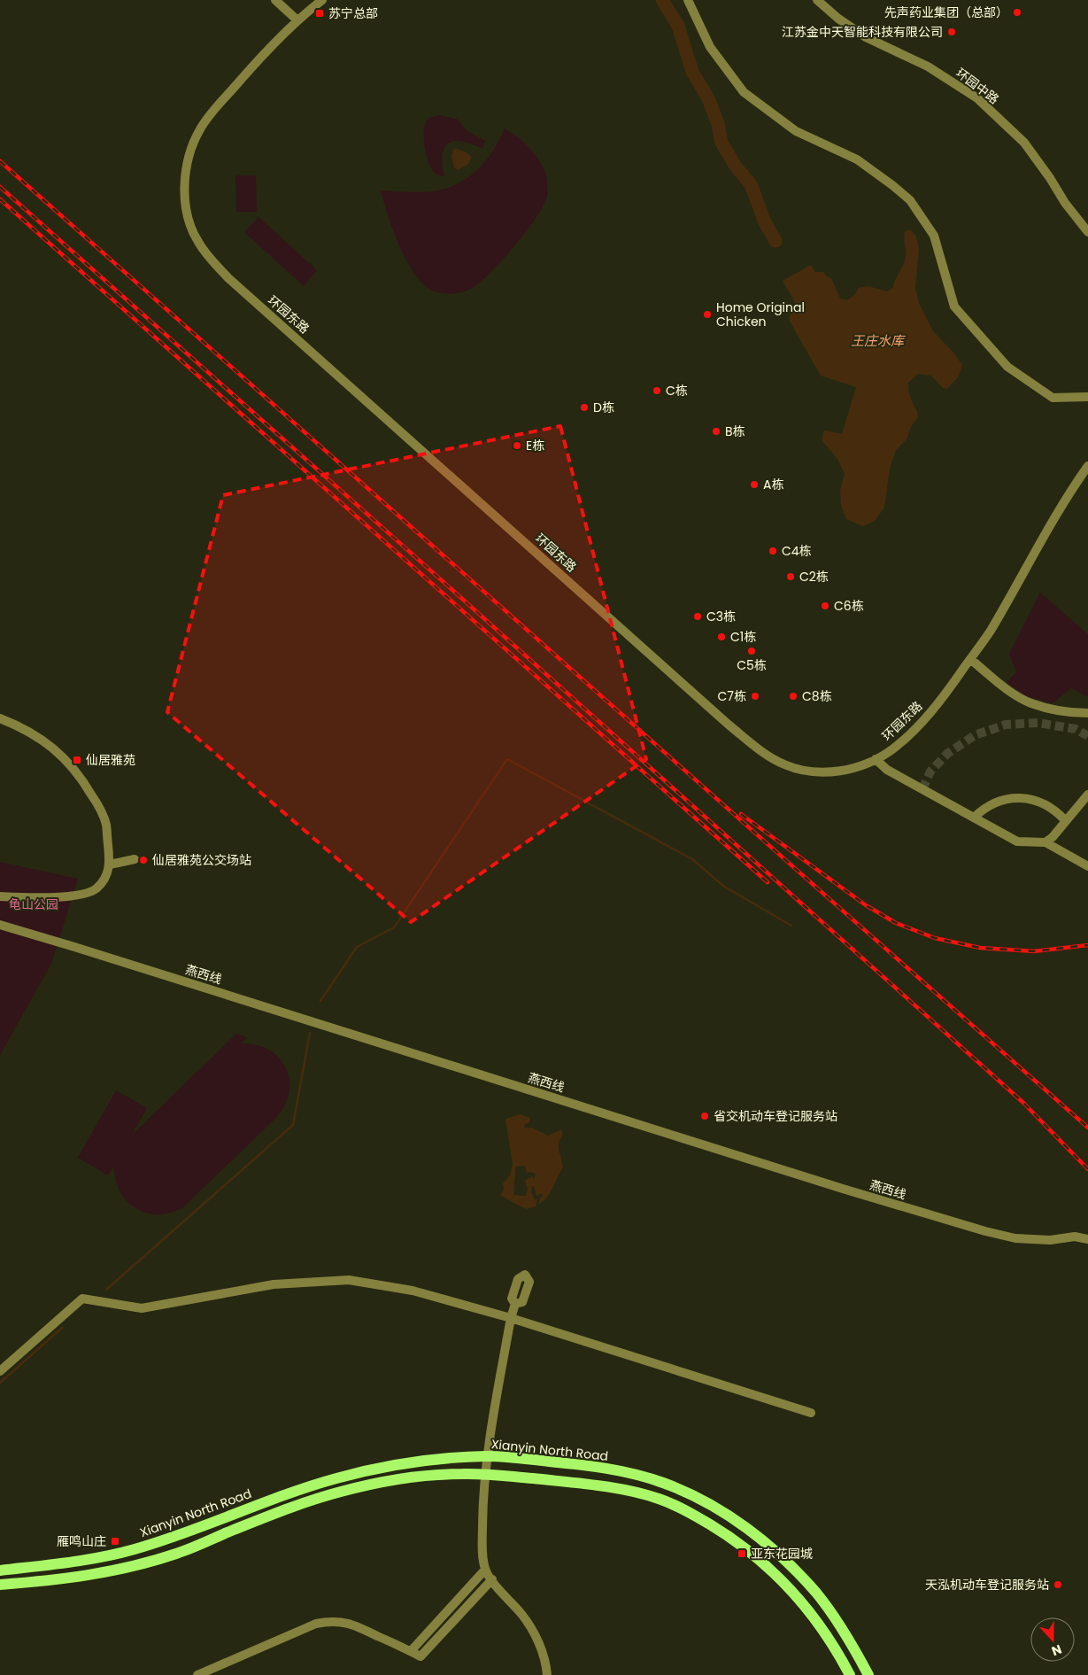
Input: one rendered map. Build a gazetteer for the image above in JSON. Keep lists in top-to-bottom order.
{
  "streets": {
    "main road": ["Xianyin North Road"],
    "street": ["环园中路", "环园东路", "燕西线"]
  },
  "water": ["王庄水库"],
  "parks": ["龟山公园"],
  "places": {
    "other": [
      "先声药业集团（总部）",
      "江苏金中天智能科技有限公司",
      "Home Original Chicken",
      "C栋",
      "D栋",
      "B栋",
      "E栋",
      "A栋",
      "C4栋",
      "C2栋",
      "C6栋",
      "C3栋",
      "C1栋",
      "C5栋",
      "C7栋",
      "C8栋",
      "仙居雅苑公交场站",
      "省交机动车登记服务站",
      "天泓机动车登记服务站"
    ],
    "transit": [
      "苏宁总部",
      "仙居雅苑",
      "雁鸣山庄",
      "亚东花园城"
    ]
  },
  "north": "bottom"
}
